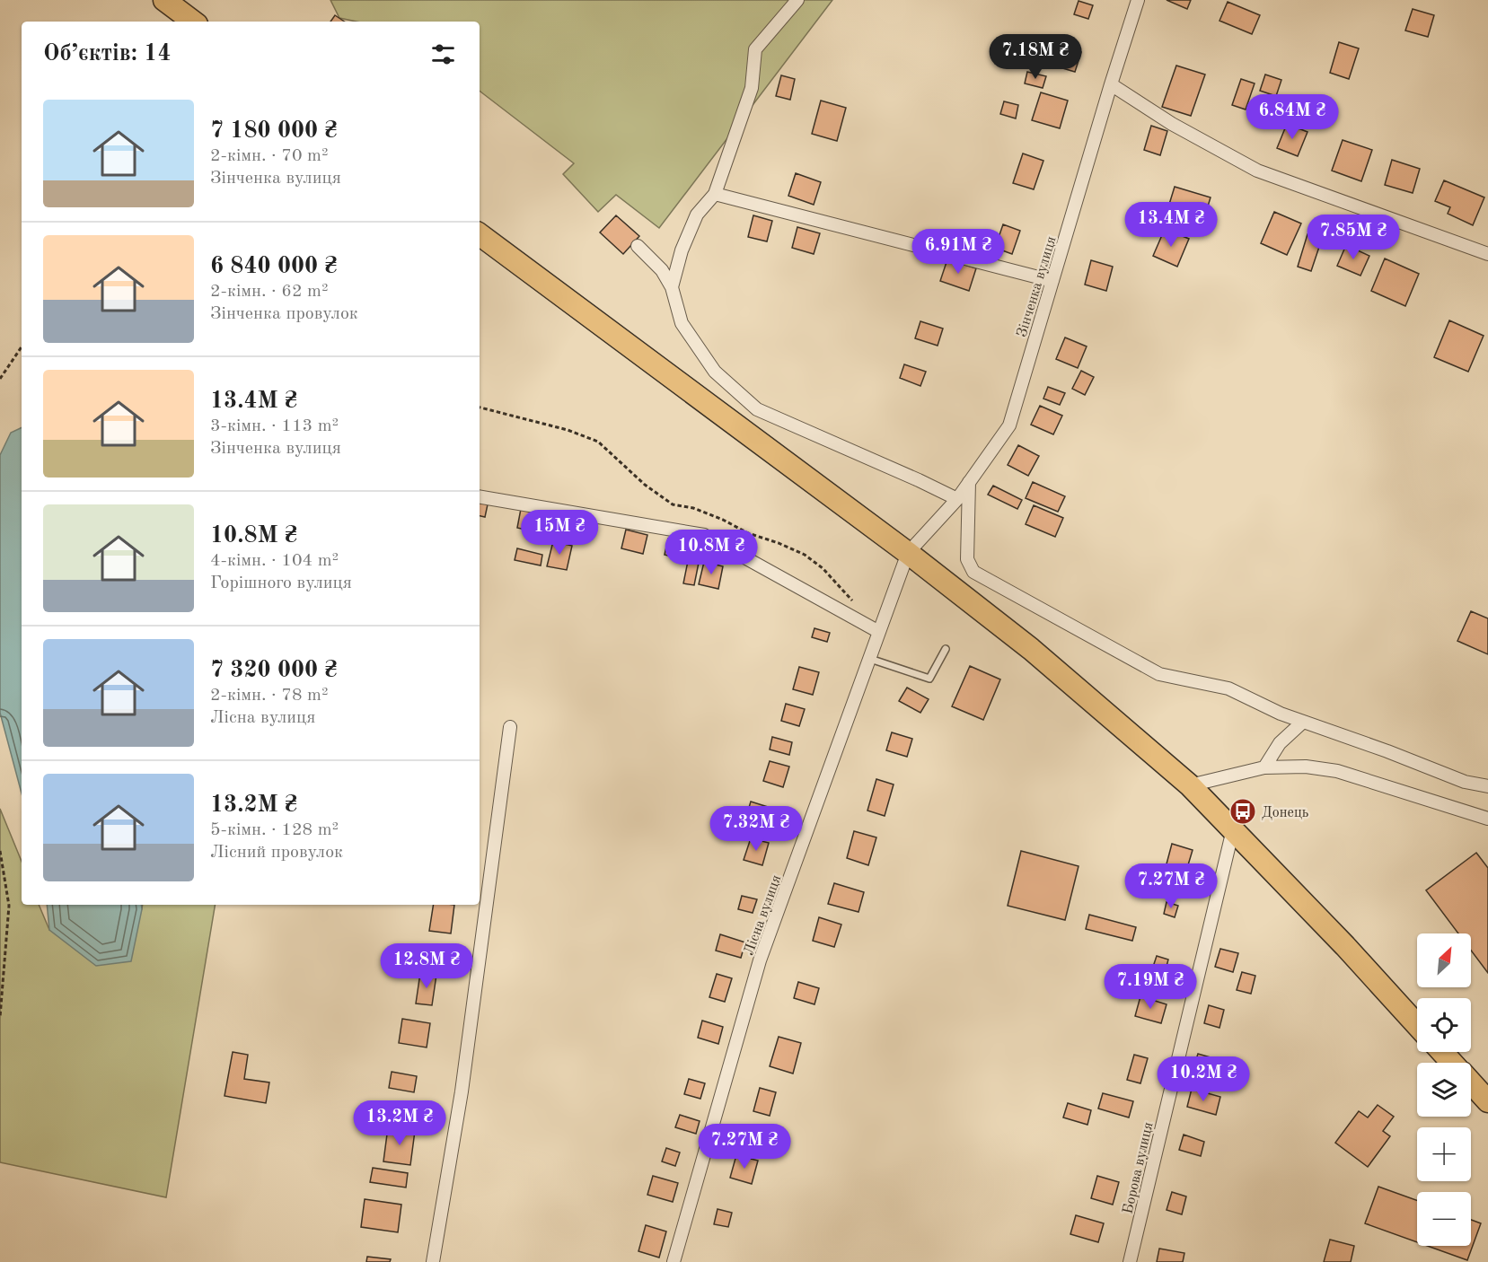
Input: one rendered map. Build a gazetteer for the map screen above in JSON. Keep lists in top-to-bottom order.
{
  "streets": {
    "street": ["Зінченка вулиця", "Лісна вулиця", "Борова вулиця"]
  },
  "crossings": [
    ["Зінченка вулиця", "Лісна вулиця"]
  ],
  "places": {
    "bus stop": ["Донець"]
  },
  "north": "top right",
  "page": {
    "heading": "Об’єктів: 14",
    "price": [
      "7.18M ₴",
      "6.84M ₴",
      "13.4M ₴",
      "7.85M ₴",
      "6.91M ₴",
      "15M ₴",
      "10.8M ₴",
      "7.32M ₴",
      "7.27M ₴",
      "12.8M ₴",
      "7.19M ₴",
      "10.2M ₴",
      "13.2M ₴",
      "7.27M ₴"
    ],
    "list": [
      {
        "name": "7 180 000 ₴",
        "note": "2-кімн. · 70 m² · Зінченка вулиця"
      },
      {
        "name": "6 840 000 ₴",
        "note": "2-кімн. · 62 m² · Зінченка провулок"
      },
      {
        "name": "13.4M ₴",
        "note": "3-кімн. · 113 m² · Зінченка вулиця"
      },
      {
        "name": "10.8M ₴",
        "note": "4-кімн. · 104 m² · Горішного вулиця"
      },
      {
        "name": "7 320 000 ₴",
        "note": "2-кімн. · 78 m² · Лісна вулиця"
      },
      {
        "name": "13.2M ₴",
        "note": "5-кімн. · 128 m² · Лісний провулок"
      }
    ],
    "map_buttons": ["+", "−"]
  }
}
